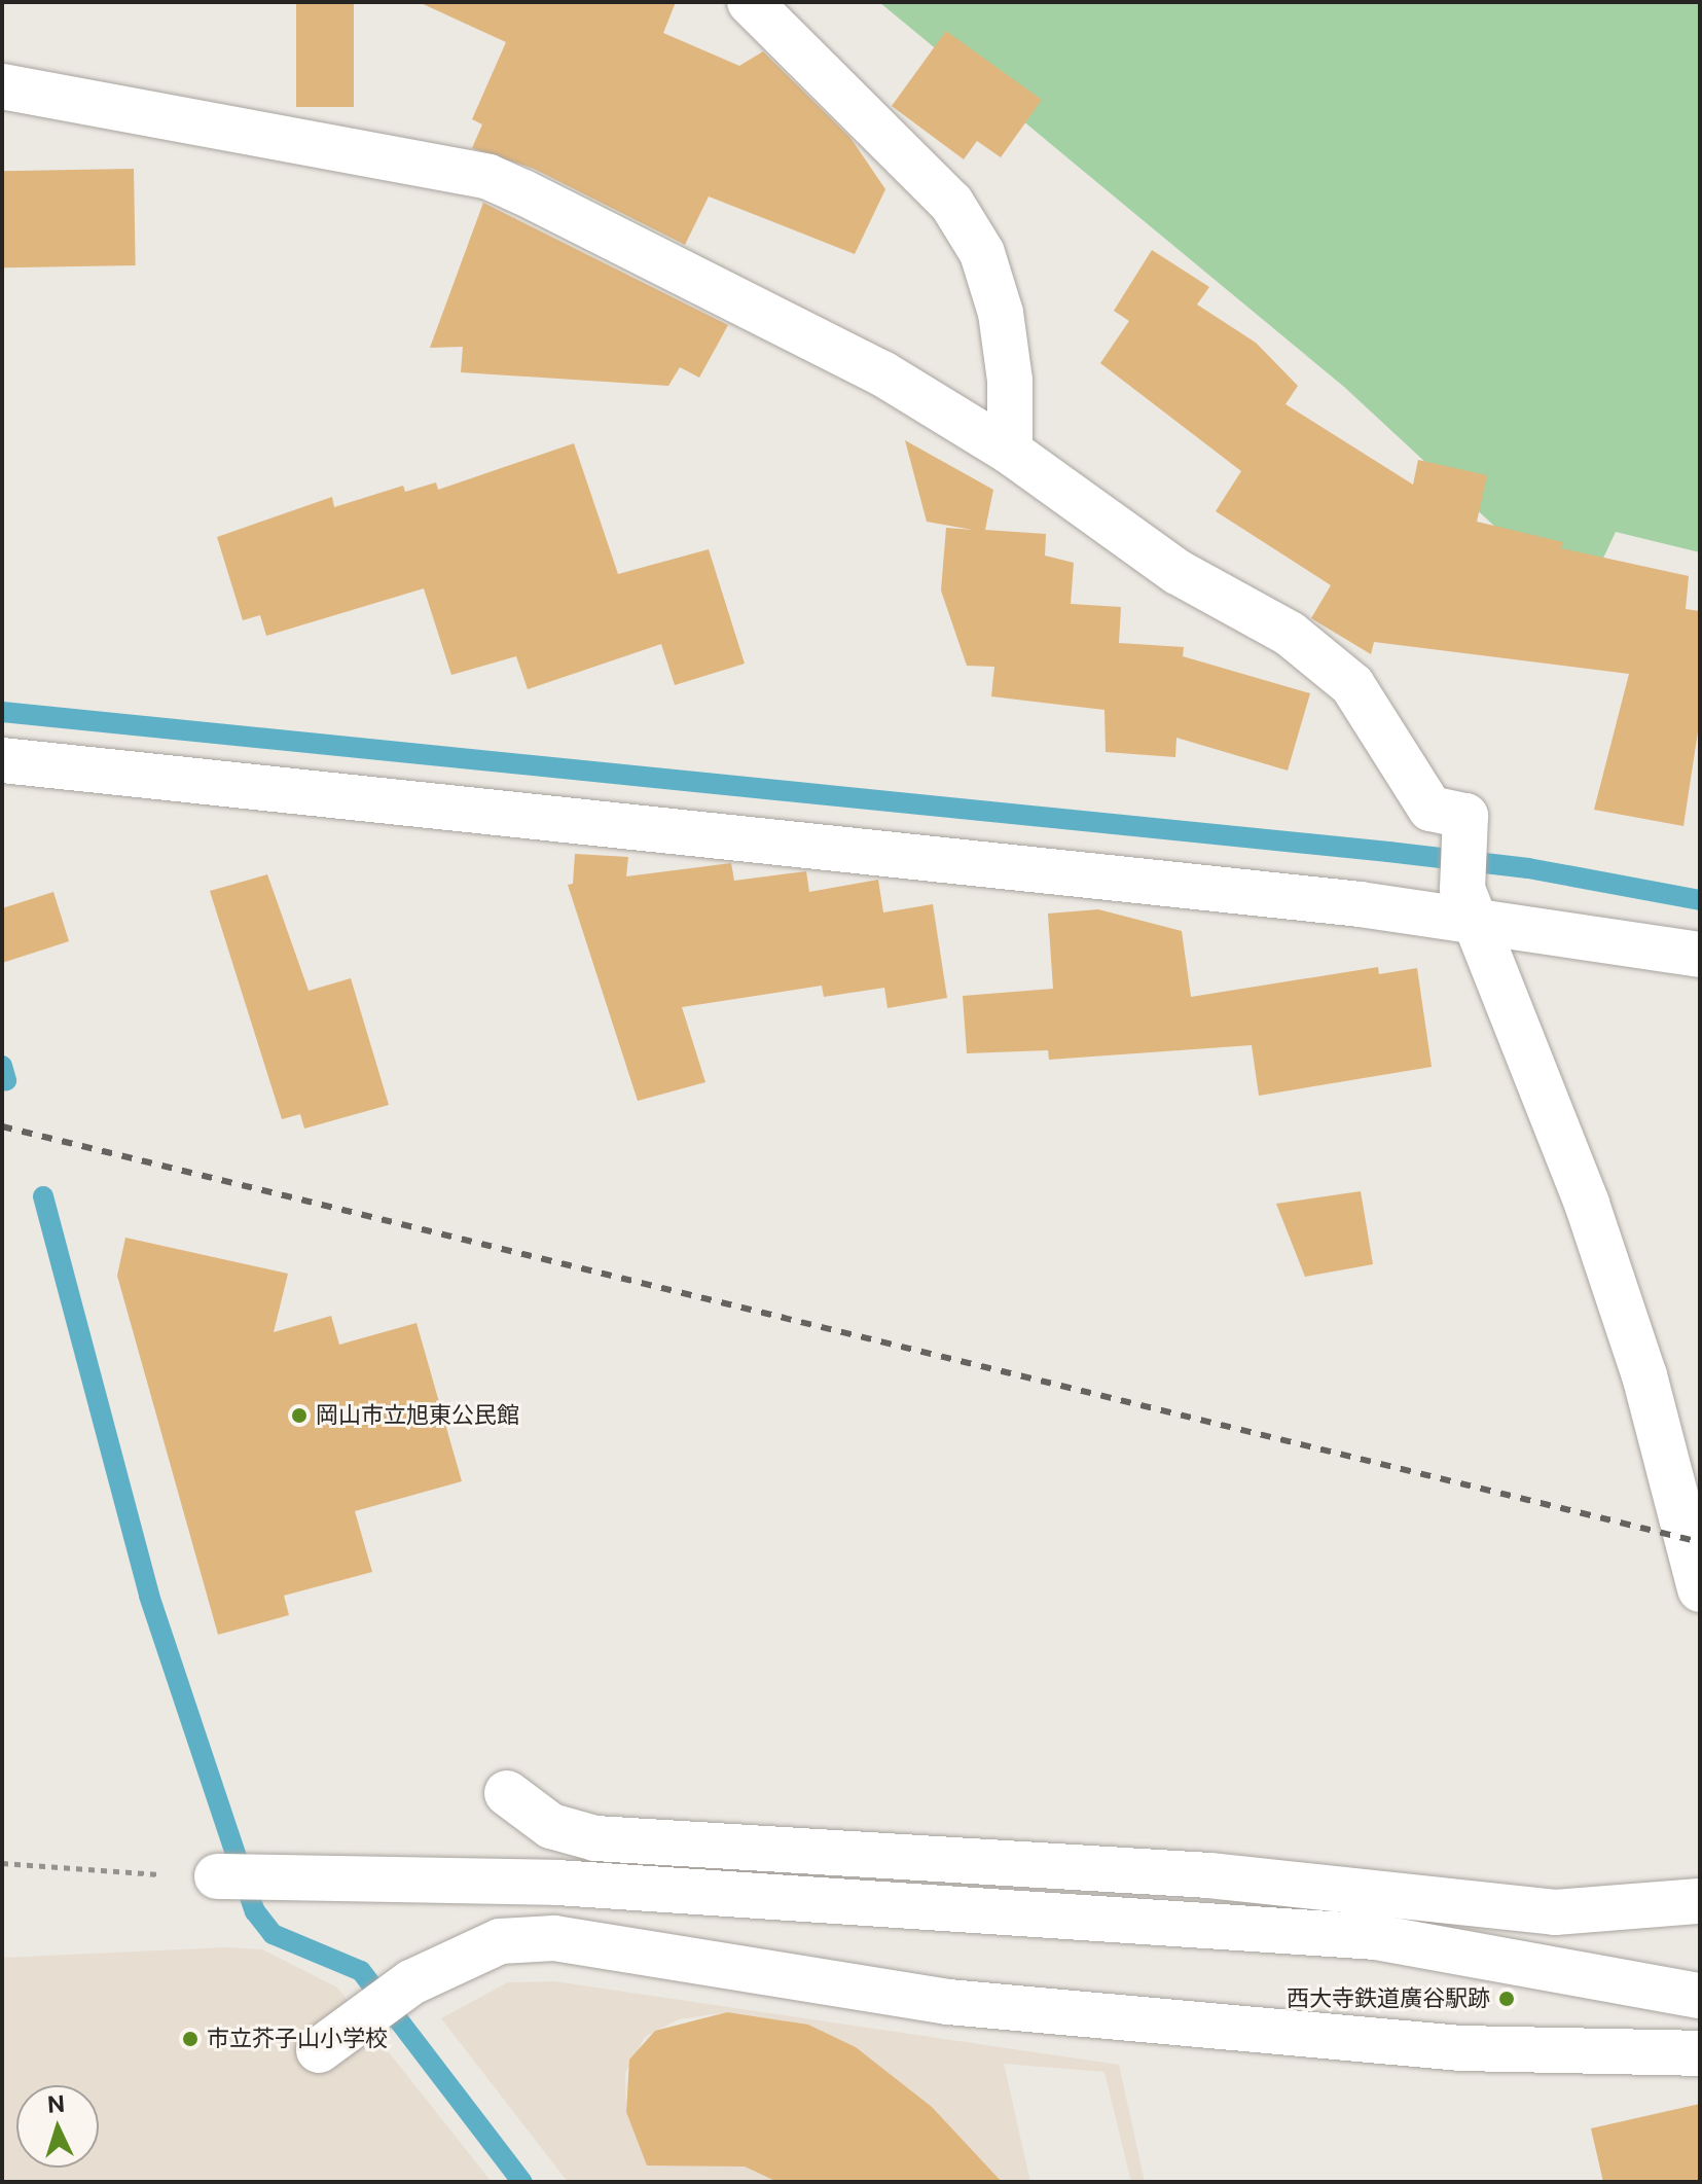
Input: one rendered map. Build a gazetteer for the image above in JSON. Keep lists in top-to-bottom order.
{
  "places": ["岡山市立旭東公民館", "西大寺鉄道廣谷駅跡", "市立芥子山小学校"],
  "north": "top"
}
